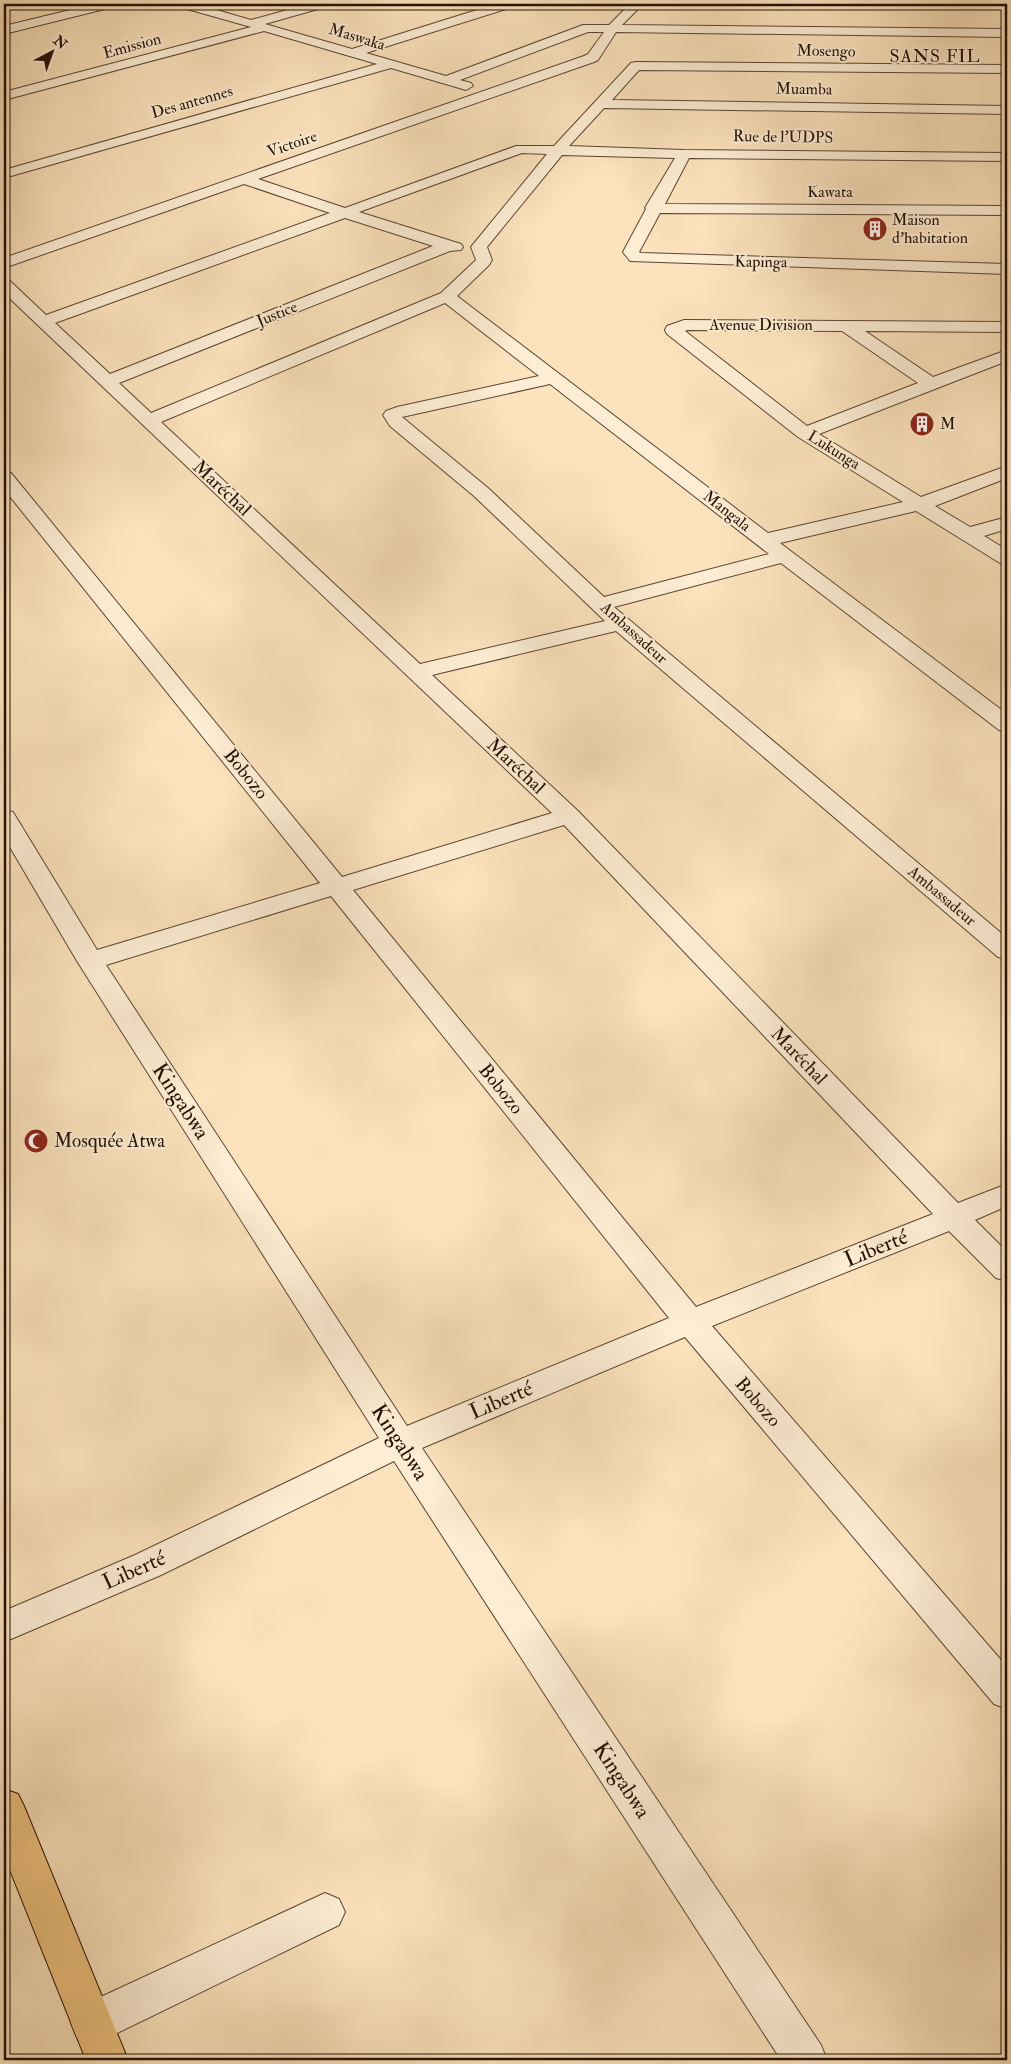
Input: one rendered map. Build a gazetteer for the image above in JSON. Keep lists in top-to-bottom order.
{
  "streets": {
    "street": [
      "Maswaka",
      "Emission",
      "Mosengo",
      "Muamba",
      "Des antennes",
      "Rue de l'UDPS",
      "Victoire",
      "Kawata",
      "Kapinga",
      "Justice",
      "Avenue Division",
      "Lukunga",
      "Maréchal",
      "Mangala",
      "Ambassadeur",
      "Bobozo",
      "Kingabwa",
      "Liberté"
    ]
  },
  "crossings": [
    ["Maswaka", "Emission"],
    ["Maswaka", "Des antennes"],
    ["Maswaka", "Victoire"],
    ["Mosengo", "Muamba"],
    ["Rue de l'UDPS", "Kapinga"],
    ["Rue de l'UDPS", "Maréchal"],
    ["Kawata", "Kapinga"],
    ["Justice", "Maréchal"],
    ["Avenue Division", "Lukunga"],
    ["Maréchal", "Liberté"],
    ["Mangala", "Ambassadeur"],
    ["Bobozo", "Liberté"],
    ["Kingabwa", "Liberté"]
  ],
  "districts": ["SANS FIL"],
  "places": {
    "building": ["Maison d'habitation", "M"],
    "mosque": ["Mosquée Atwa"]
  },
  "north": "top right"
}
